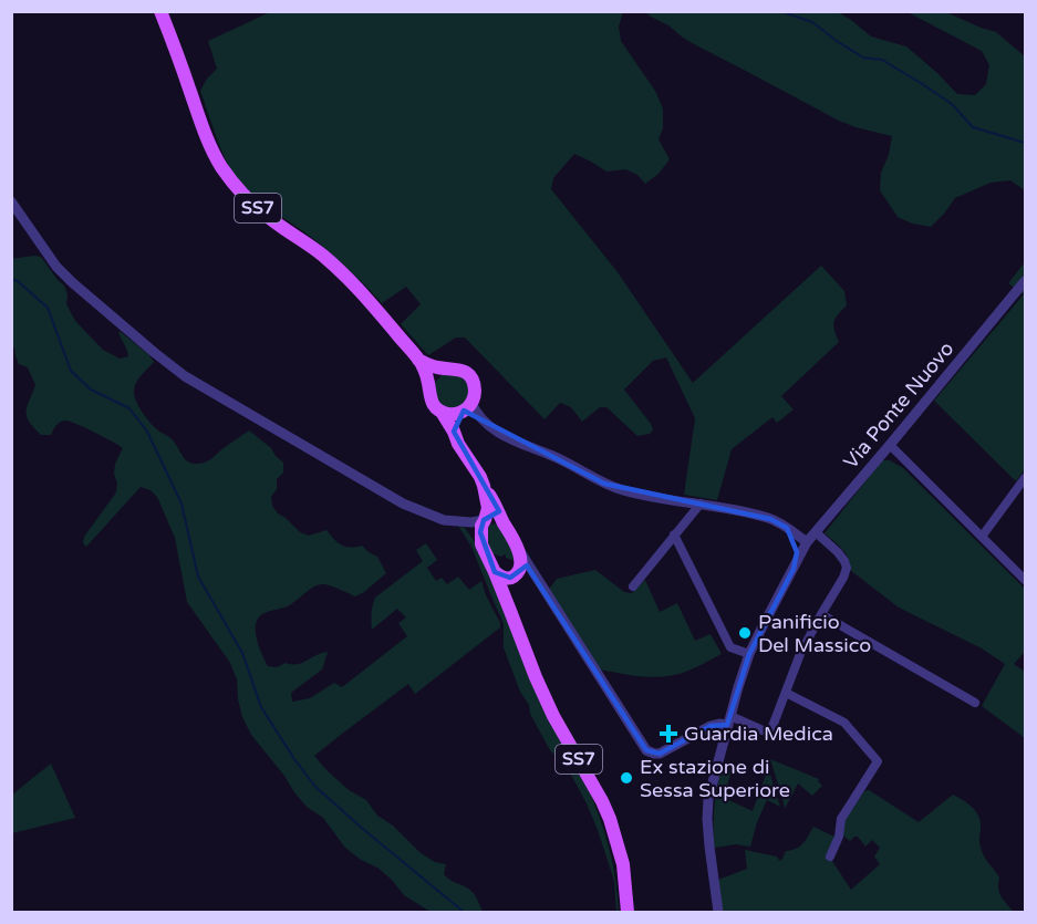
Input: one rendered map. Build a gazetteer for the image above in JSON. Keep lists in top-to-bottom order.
{
  "streets": {
    "main road": ["SS7"],
    "street": ["Via Ponte Nuovo"]
  },
  "places": {
    "other": ["Panificio Del Massico", "Ex stazione di Sessa Superiore"],
    "health": ["Guardia Medica"]
  }
}
